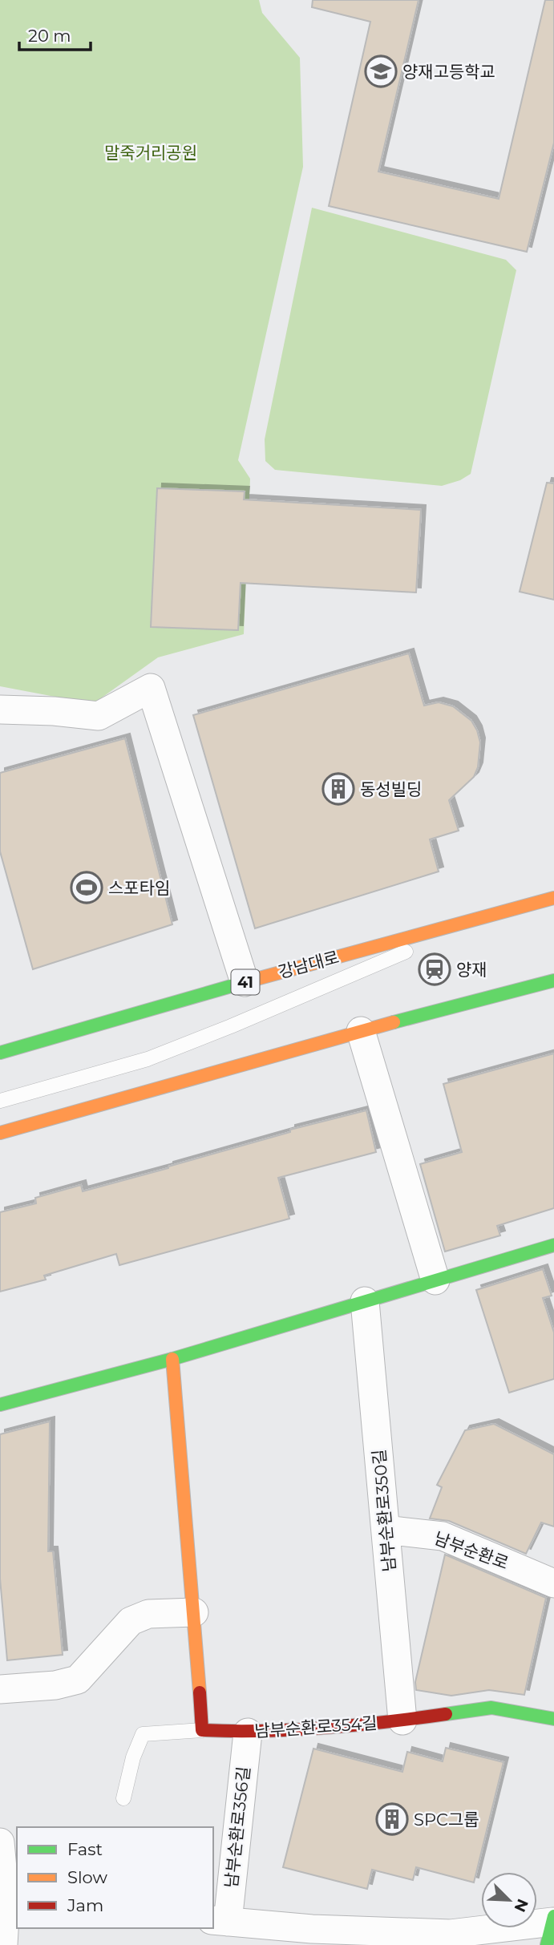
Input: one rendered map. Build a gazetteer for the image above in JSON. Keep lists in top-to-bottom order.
{
  "streets": {
    "street": [
      "강남대로",
      "41",
      "남부순환로350길",
      "남부순환로",
      "남부순환로354길",
      "남부순환로356길"
    ]
  },
  "crossings": [
    ["남부순환로350길", "남부순환로"],
    ["남부순환로350길", "남부순환로354길"],
    ["남부순환로354길", "남부순환로356길"]
  ],
  "parks": ["말죽거리공원"],
  "places": {
    "school or university": ["양재고등학교"],
    "building": ["동성빌딩", "SPC그룹"],
    "sports": ["스포타임"],
    "station": ["양재"]
  },
  "legend": ["Fast", "Slow", "Jam"],
  "scale_bar": "20 m",
  "north": "bottom right"
}
